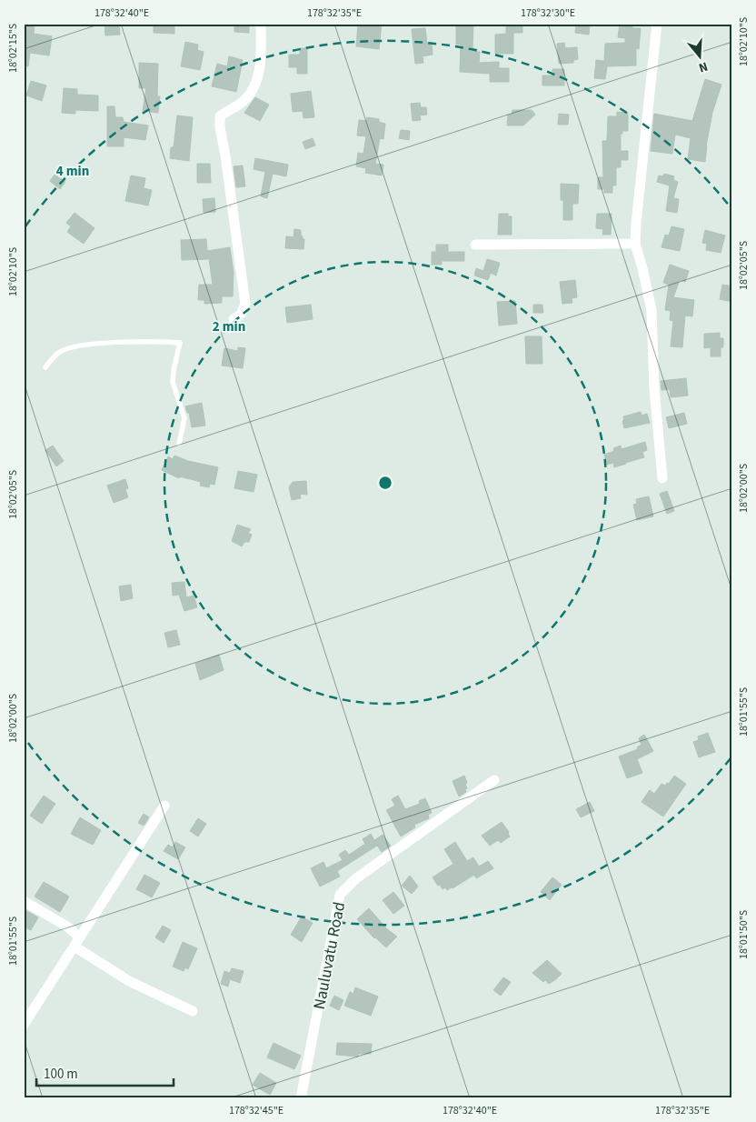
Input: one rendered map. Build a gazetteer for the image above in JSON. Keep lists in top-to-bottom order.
{
  "streets": {
    "street": ["Nauluvatu Road"]
  },
  "scale_bar": "100 m",
  "north": "bottom",
  "coordinates": [
    "178°32'40\"E",
    "178°32'35\"E",
    "178°32'30\"E",
    "18°02'10\"S",
    "18°02'15\"S",
    "18°02'05\"S",
    "18°02'00\"S",
    "18°01'55\"S",
    "18°01'50\"S",
    "178°32'45\"E"
  ],
  "rings": ["4 min", "2 min"]
}
